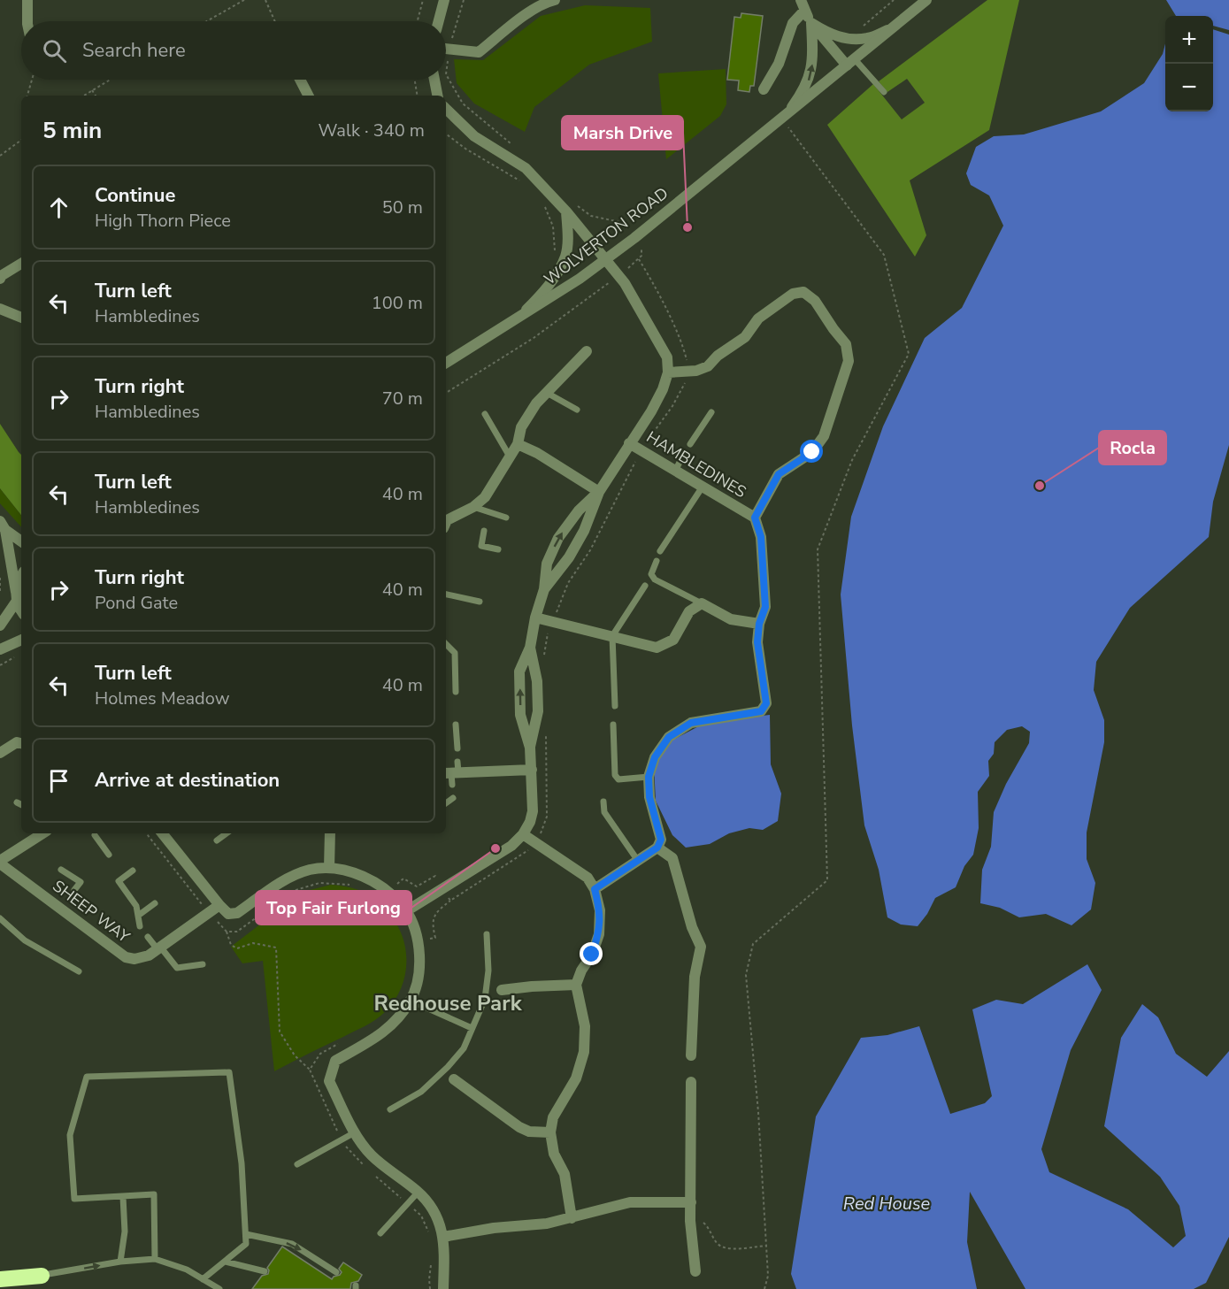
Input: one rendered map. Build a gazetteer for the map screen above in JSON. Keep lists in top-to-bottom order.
{
  "streets": {
    "street": ["WOLVERTON ROAD", "HAMBLEDINES", "SHEEP WAY"]
  },
  "districts": ["Redhouse Park"],
  "water": ["Red House"],
  "places": ["Marsh Drive", "Rocla", "Top Fair Furlong"],
  "page": {
    "map_buttons": ["+", "−"],
    "search": "Search here",
    "heading": ["5 min", "Walk · 340 m"],
    "list": [
      ["Continue", "High Thorn Piece", "50 m"],
      ["Turn left", "Hambledines", "100 m"],
      ["Turn right", "Hambledines", "70 m"],
      ["Turn left", "Hambledines", "40 m"],
      ["Turn right", "Pond Gate", "40 m"],
      ["Turn left", "Holmes Meadow", "40 m"],
      "Arrive at destination"
    ]
  }
}
